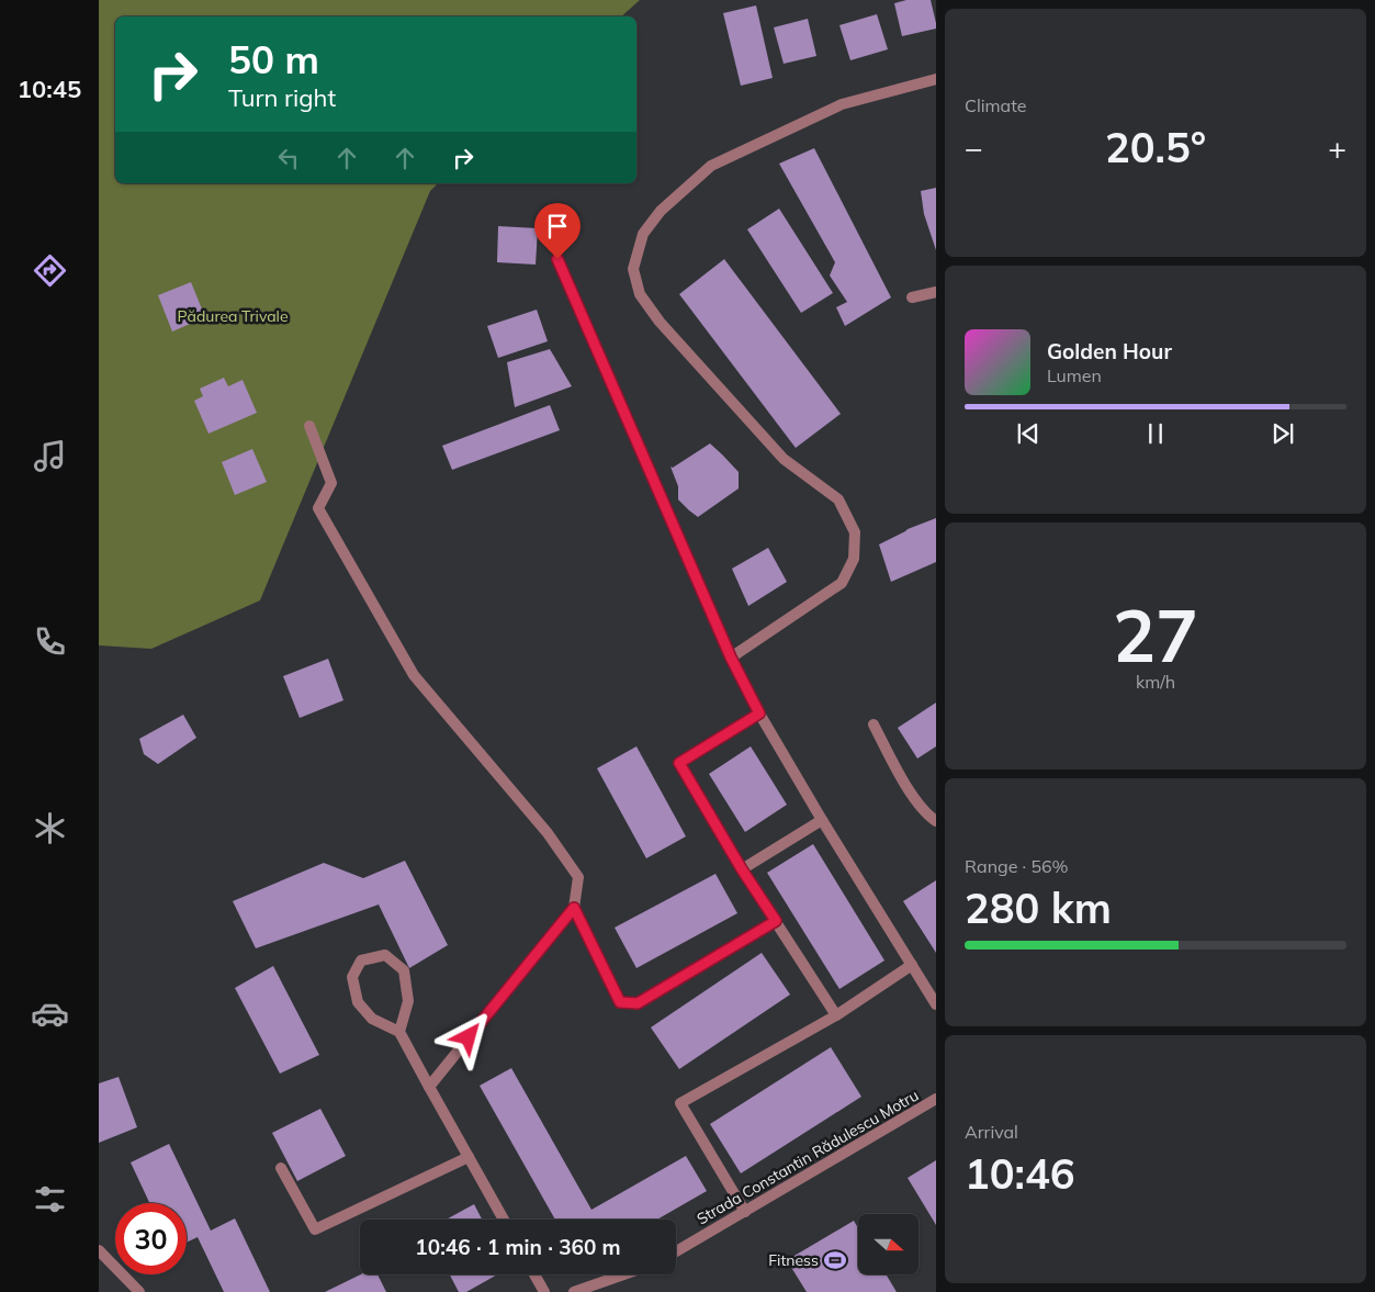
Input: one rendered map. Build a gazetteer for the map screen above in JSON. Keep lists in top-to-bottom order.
{
  "streets": {
    "street": ["Strada Constantin Rădulescu Motru"]
  },
  "parks": ["Pădurea Trivale"],
  "places": {
    "sports": ["Fitness"]
  },
  "north": "right",
  "page": {
    "tabs": "10:45",
    "tile": [
      "Climate",
      ["27", "km/h"],
      ["Range · 56%", "280 km"],
      ["Arrival", "10:46"]
    ],
    "turn": ["50 m", "Turn right"],
    "heat": ["−", "20.5°", "+"],
    "song": ["Golden Hour", "Lumen"],
    "limit": "30",
    "trip": "10:46 · 1 min · 360 m"
  }
}
